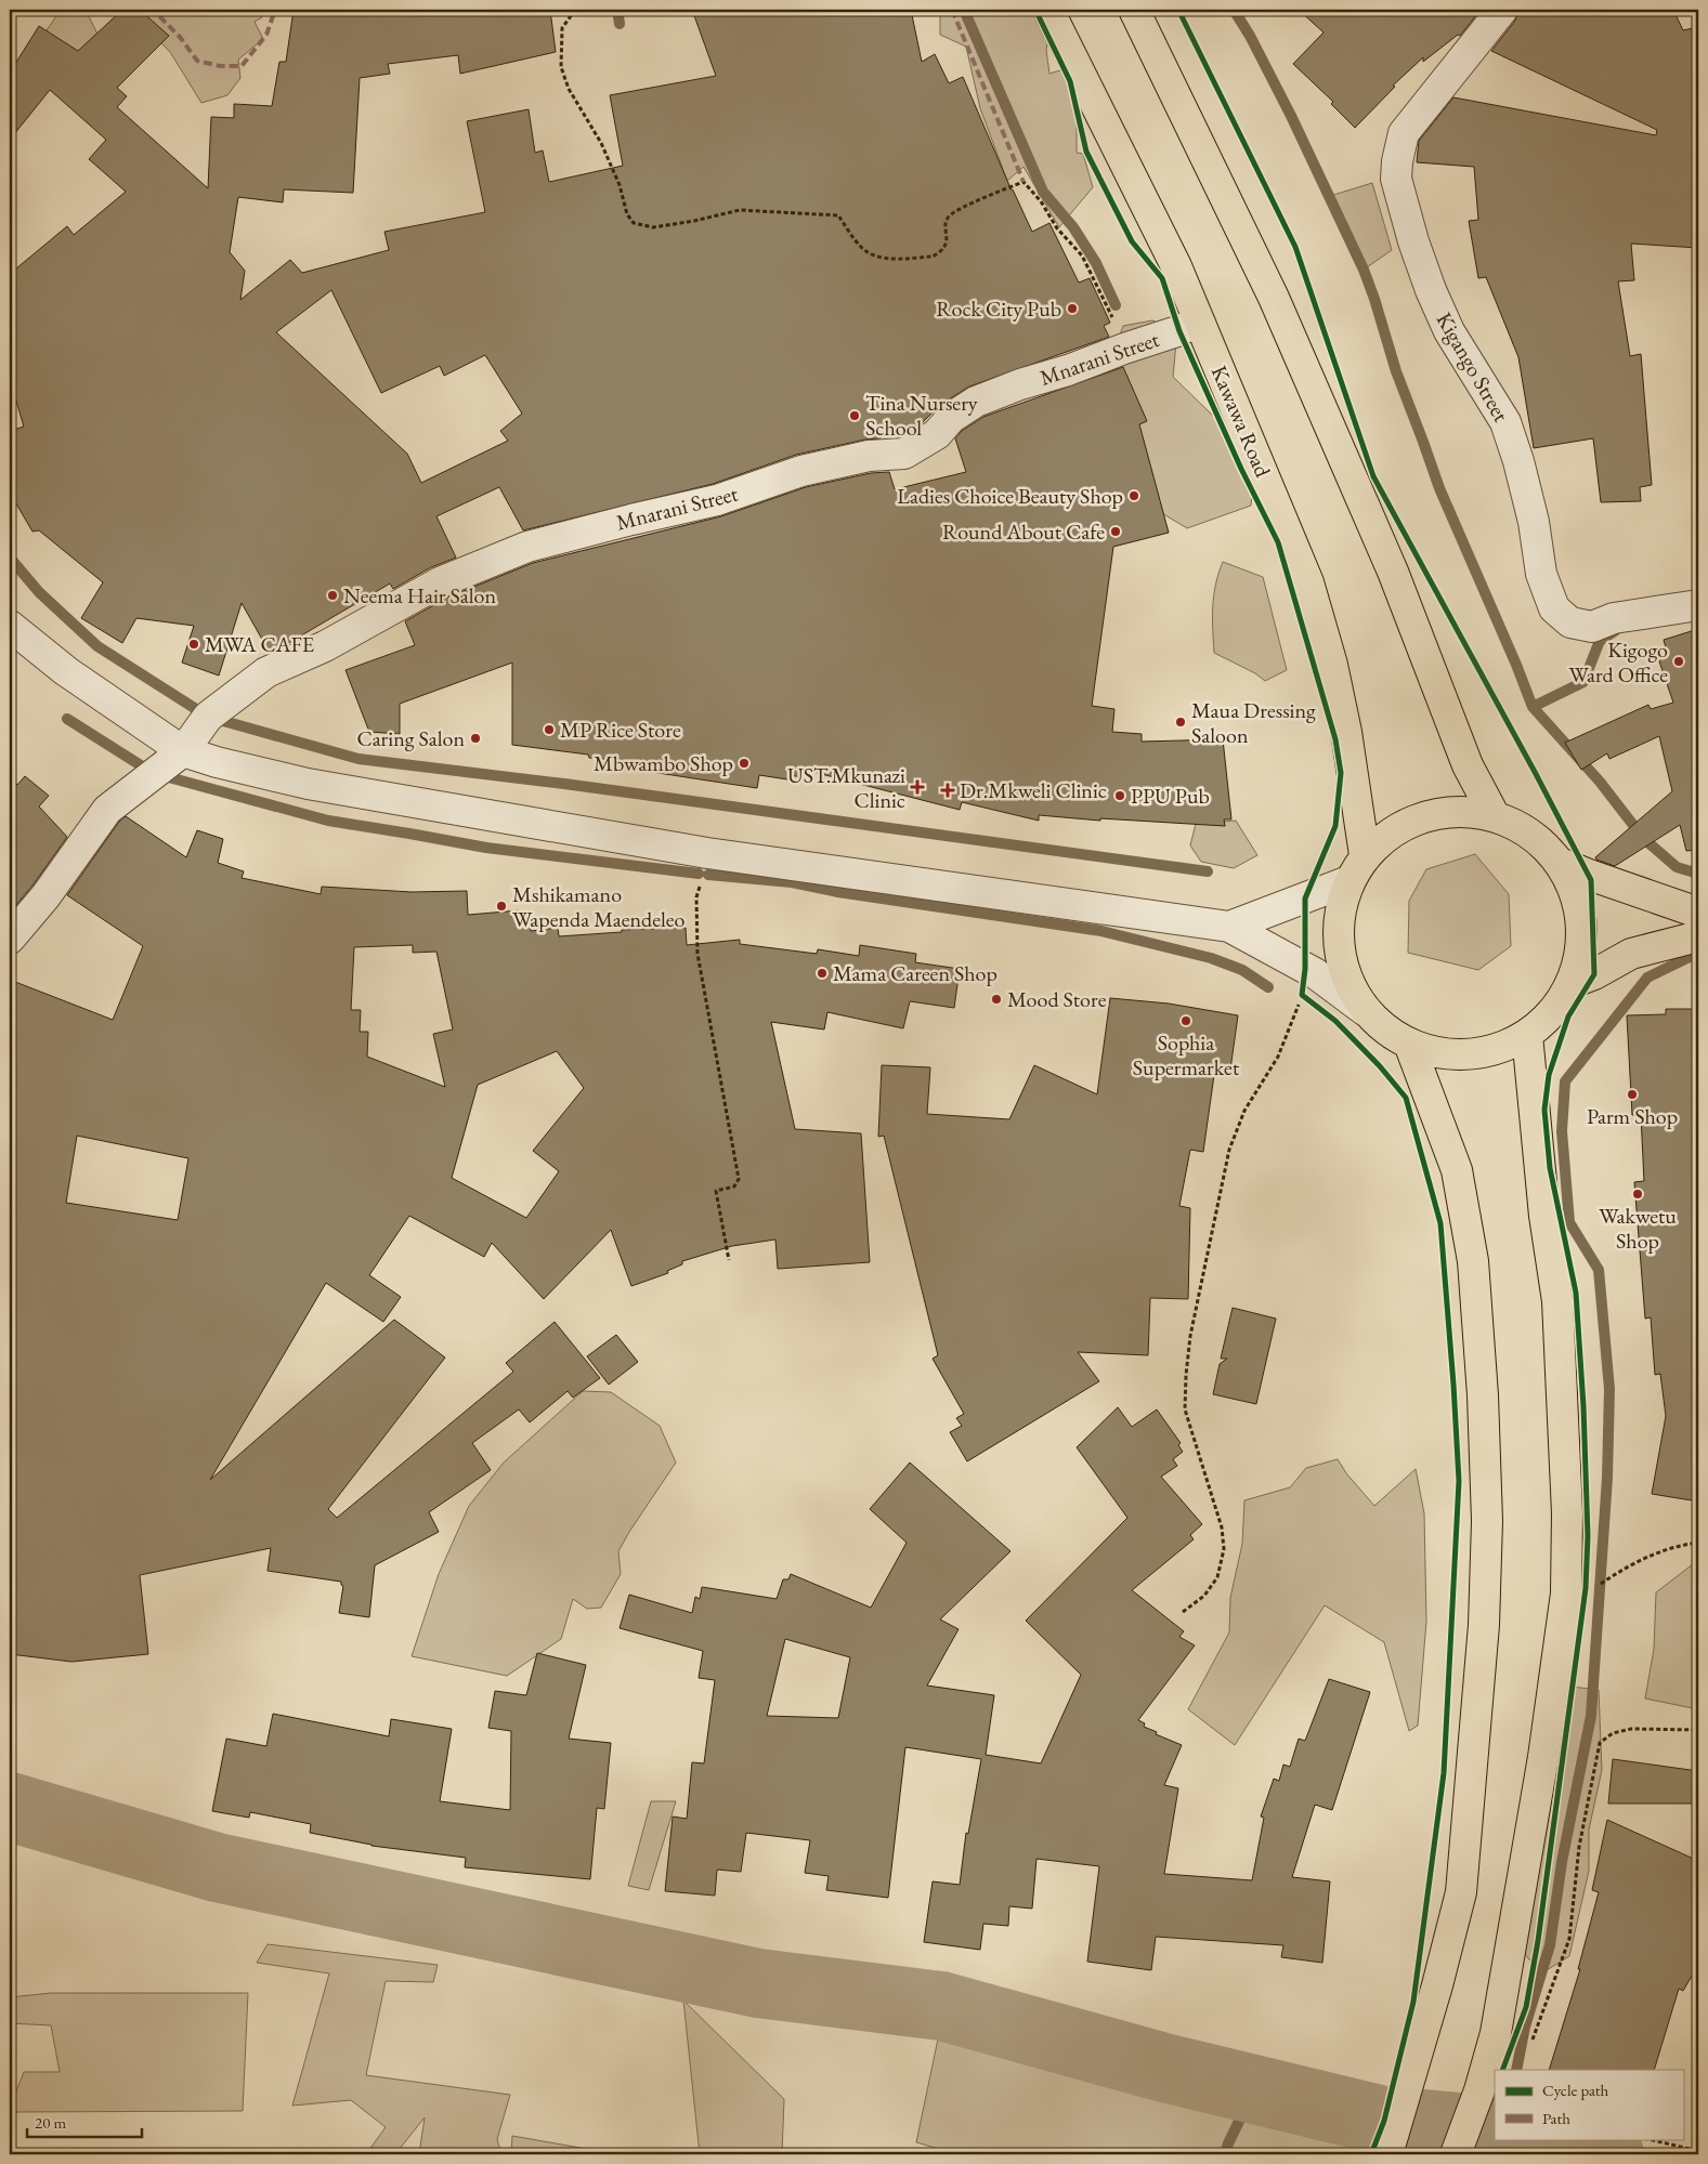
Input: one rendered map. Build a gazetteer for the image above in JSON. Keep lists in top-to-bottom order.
{
  "streets": {
    "main road": ["Kawawa Road"],
    "street": ["Mnarani Street", "Kigango Street"]
  },
  "crossings": [
    ["Mnarani Street", "Kawawa Road"]
  ],
  "places": {
    "other": [
      "Rock City Pub",
      "Tina Nursery School",
      "Ladies Choice Beauty Shop",
      "Round About Cafe",
      "Neema Hair Salon",
      "MWA CAFE",
      "Kigogo Ward Office",
      "Maua Dressing Saloon",
      "MP Rice Store",
      "Caring Salon",
      "Mbwambo Shop",
      "PPU Pub",
      "Mshikamano Wapenda Maendeleo",
      "Mama Careen Shop",
      "Mood Store",
      "Sophia Supermarket",
      "Parm Shop",
      "Wakwetu Shop"
    ],
    "health": ["UST.Mkunazi Clinic", "Dr.Mkweli Clinic"]
  },
  "legend": ["Cycle path", "Path"],
  "scale_bar": "20 m"
}
